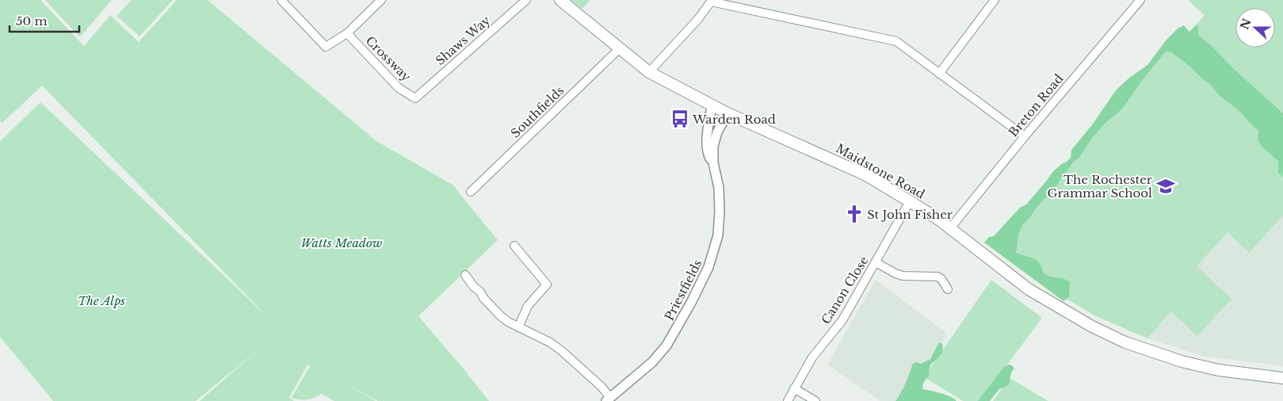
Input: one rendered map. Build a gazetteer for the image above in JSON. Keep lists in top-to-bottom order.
{
  "streets": {
    "main road": ["Maidstone Road"],
    "street": [
      "Shaws Way",
      "Crossway",
      "Breton Road",
      "Southfields",
      "Priestfields",
      "Canon Close"
    ]
  },
  "crossings": [
    ["Shaws Way", "Crossway"],
    ["Breton Road", "Maidstone Road"],
    ["Southfields", "Maidstone Road"],
    ["Maidstone Road", "Priestfields"],
    ["Maidstone Road", "Canon Close"]
  ],
  "parks": ["Watts Meadow", "The Alps"],
  "places": {
    "bus stop": ["Warden Road"],
    "school or university": ["The Rochester Grammar School"],
    "church": ["St John Fisher"]
  },
  "scale_bar": "50 m",
  "north": "left"
}
